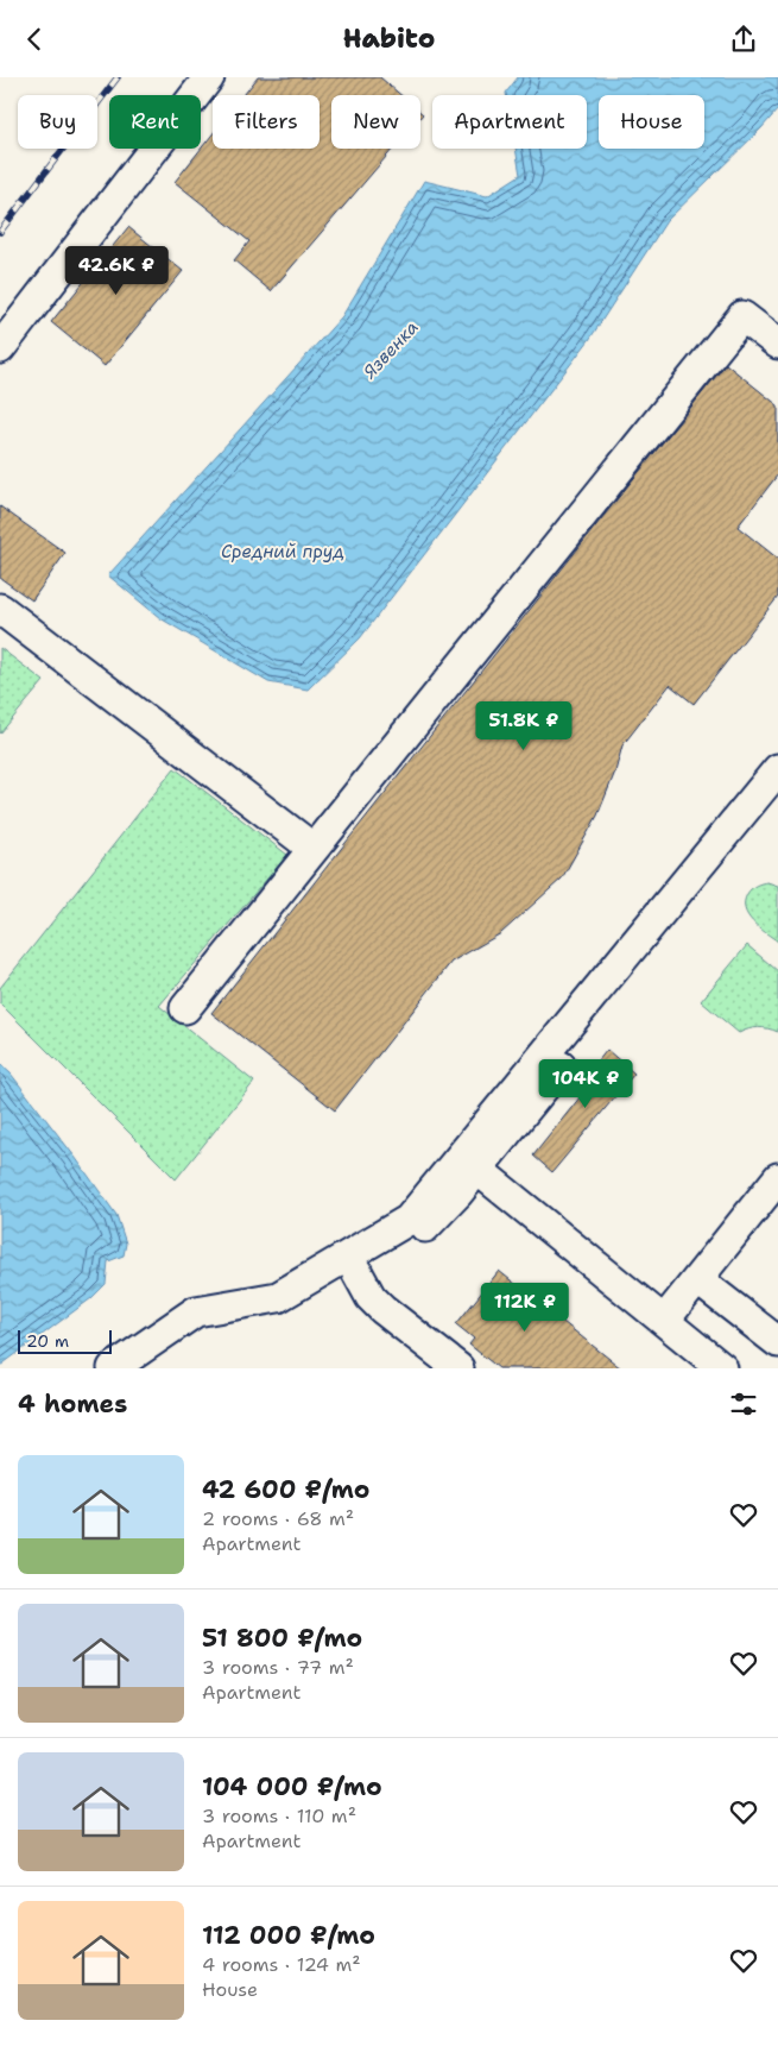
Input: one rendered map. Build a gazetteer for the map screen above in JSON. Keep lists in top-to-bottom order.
{
  "water": ["Язвенка", "Средний пруд"],
  "scale_bar": "20 m",
  "page": {
    "header": "Habito",
    "chip": [
      "Buy",
      "Rent",
      "Filters",
      "New",
      "Apartment",
      "House"
    ],
    "price": [
      "42.6K ₽",
      "51.8K ₽",
      "104K ₽",
      "112K ₽"
    ],
    "scale": "20 m",
    "heading": "4 homes",
    "list": [
      {
        "name": "42 600 ₽/mo",
        "note": "2 rooms · 68 m² · Apartment"
      },
      {
        "name": "51 800 ₽/mo",
        "note": "3 rooms · 77 m² · Apartment"
      },
      {
        "name": "104 000 ₽/mo",
        "note": "3 rooms · 110 m² · Apartment"
      },
      {
        "name": "112 000 ₽/mo",
        "note": "4 rooms · 124 m² · House"
      }
    ]
  }
}
